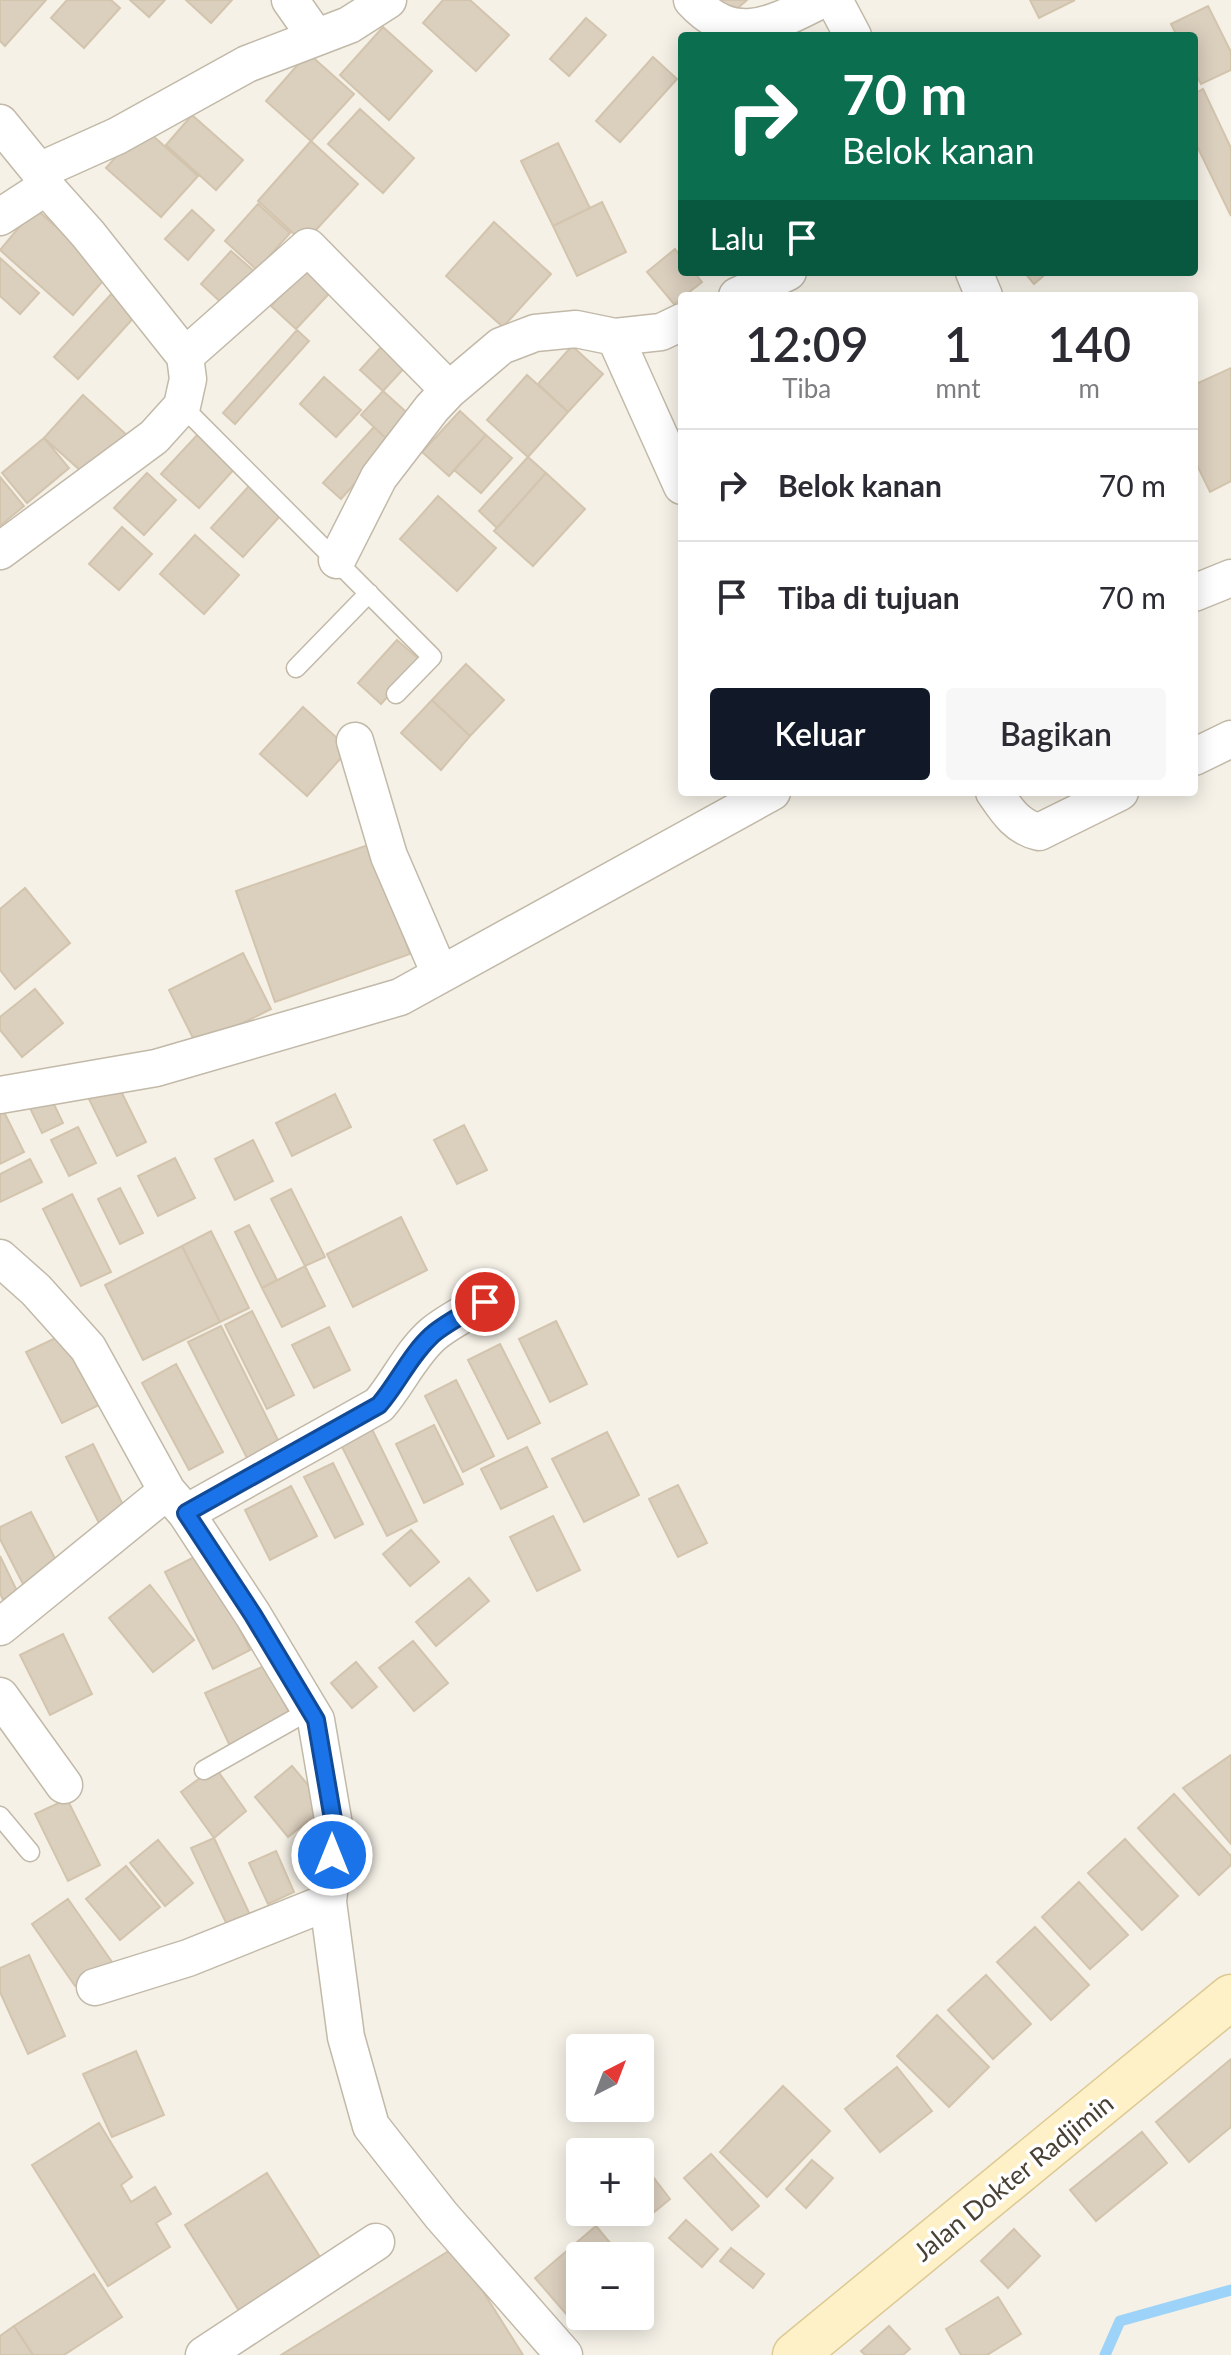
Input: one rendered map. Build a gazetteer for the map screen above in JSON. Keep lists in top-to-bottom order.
{
  "streets": {
    "main road": ["Jalan Dokter Radjimin"]
  },
  "north": "top right",
  "page": {
    "turn": ["70 m", "Belok kanan"],
    "then": "Lalu",
    "eta": [
      "12:09",
      "Tiba",
      "1",
      "mnt",
      "140",
      "m"
    ],
    "list": [
      {
        "name": "Belok kanan",
        "value": "70 m"
      },
      {
        "name": "Tiba di tujuan",
        "value": "70 m"
      }
    ],
    "buttons": ["Keluar", "Bagikan"],
    "map_buttons": ["+", "−"]
  }
}
